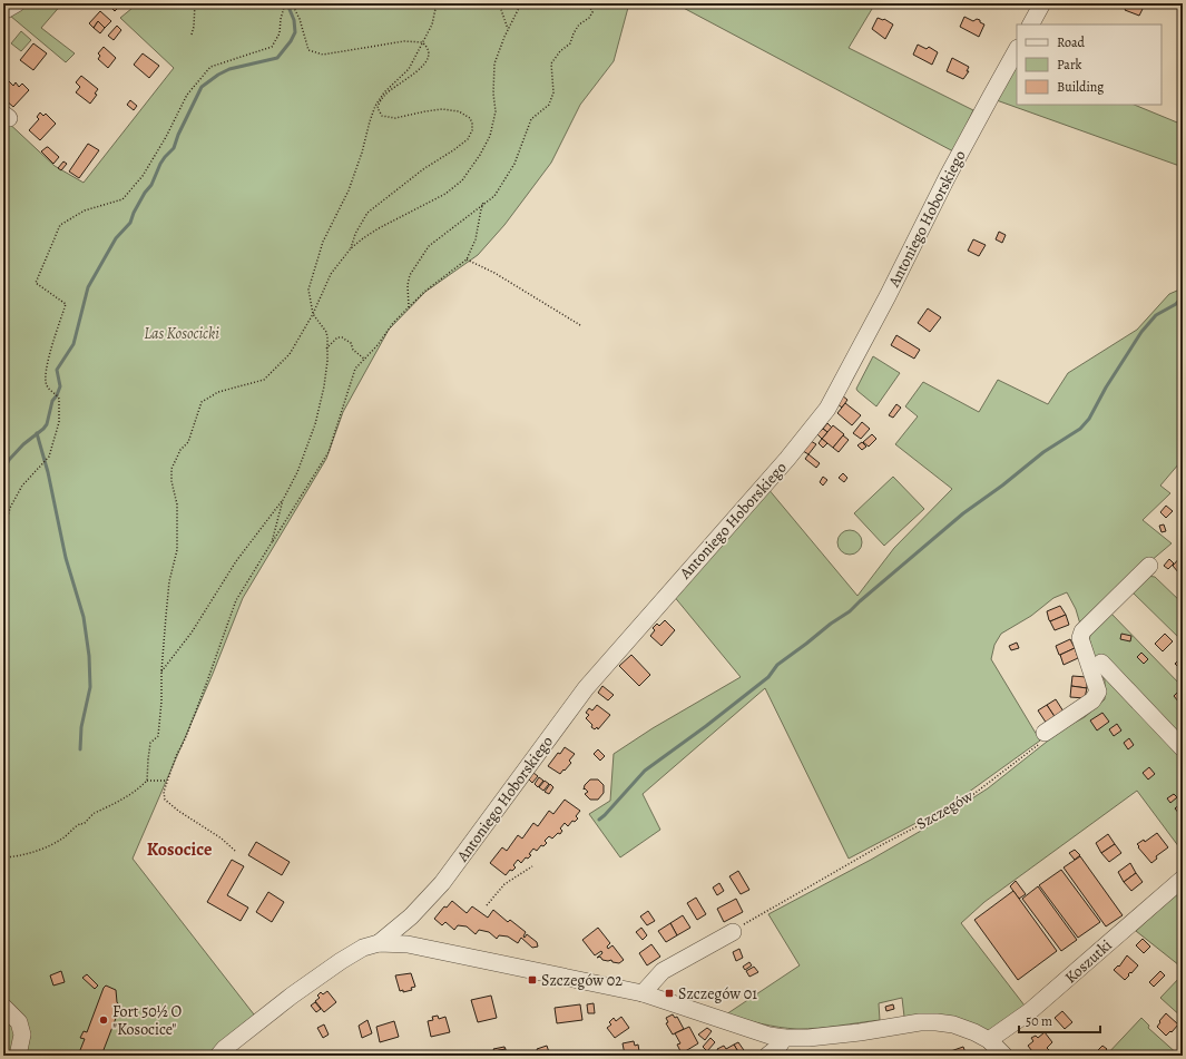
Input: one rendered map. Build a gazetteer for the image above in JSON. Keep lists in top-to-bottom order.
{
  "streets": {
    "street": ["Antoniego Hoborskiego", "Koszutki"],
    "path": ["Szczegów"]
  },
  "districts": ["Kosocice"],
  "parks": ["Las Kosocicki"],
  "places": {
    "transit": ["Szczegów 02", "Szczegów 01"],
    "other": ["Fort 50½ O \"Kosocice\""]
  },
  "legend": ["Road", "Park", "Building"],
  "scale_bar": "50 m"
}
